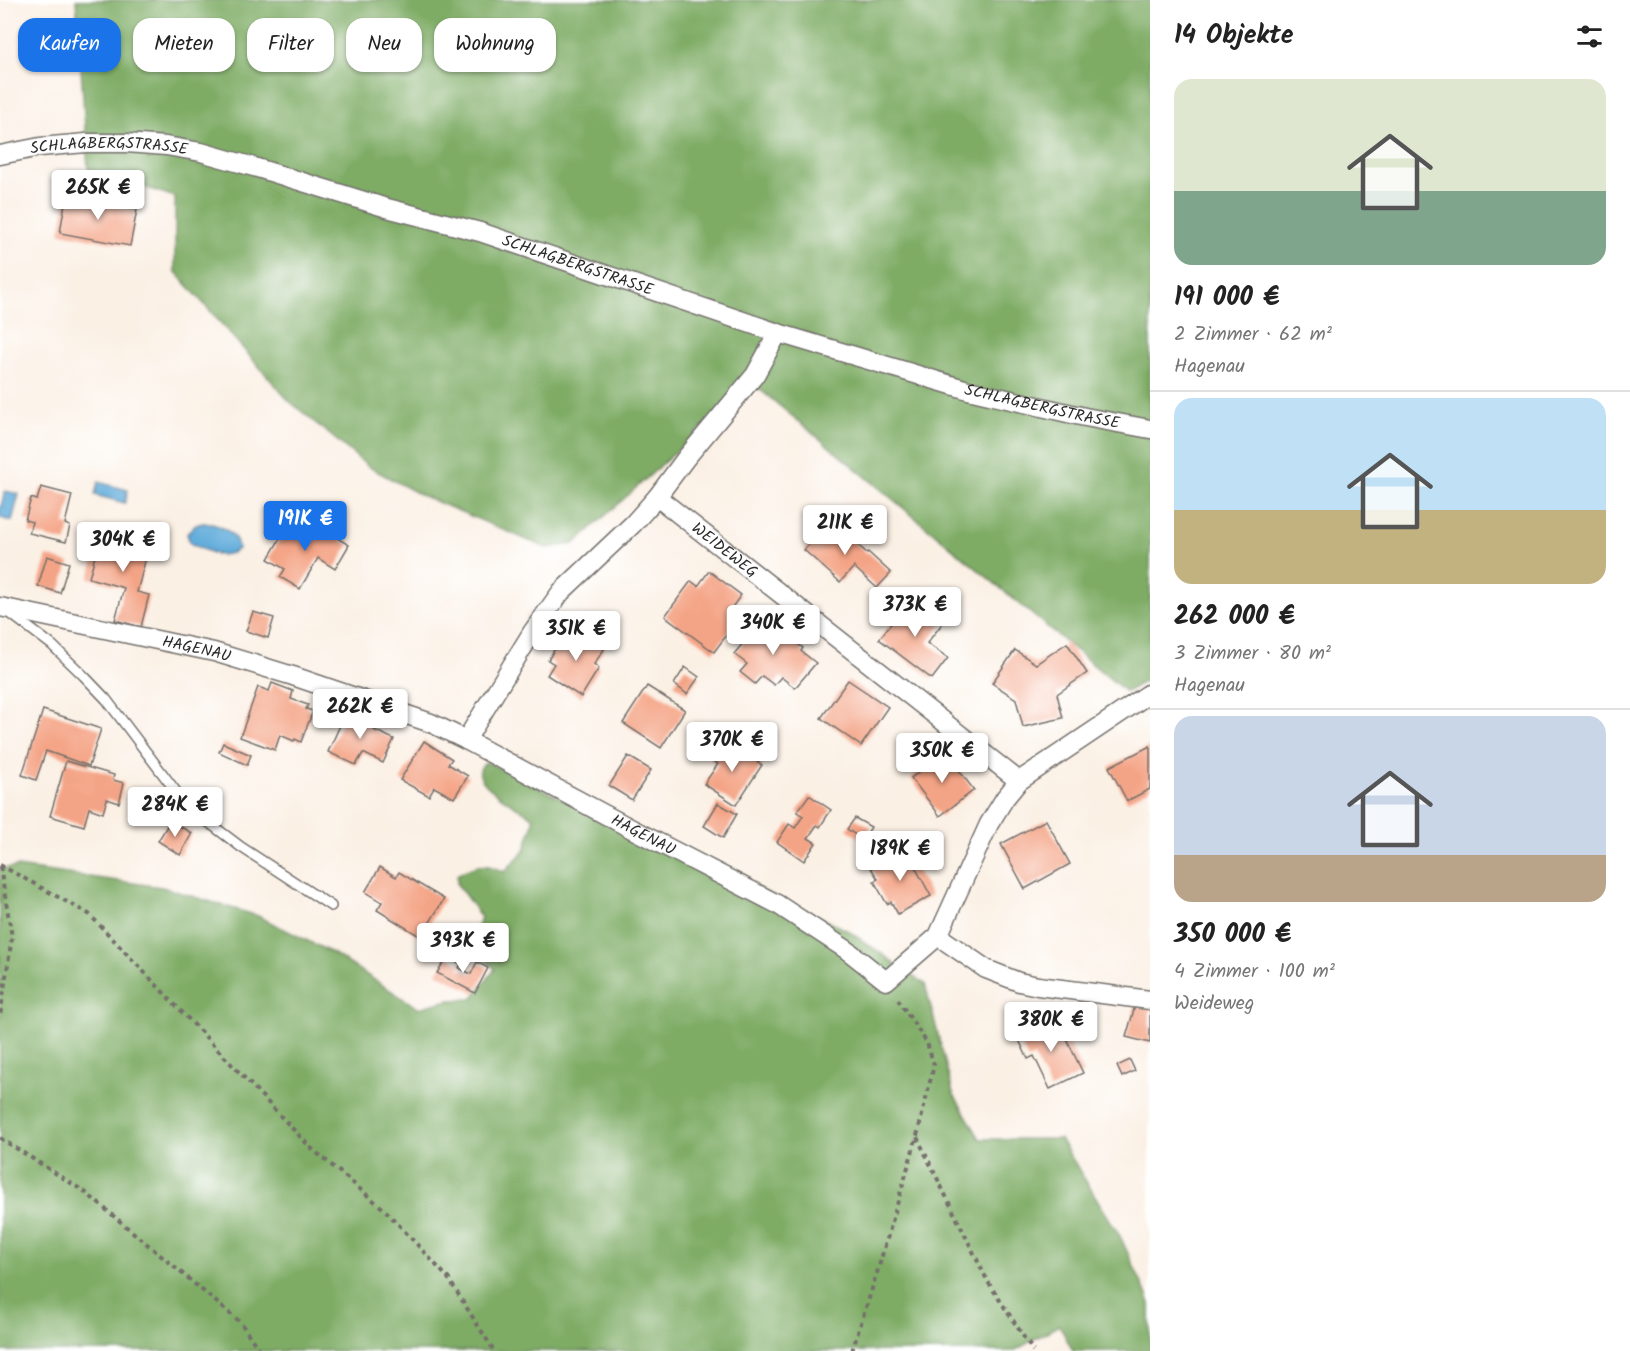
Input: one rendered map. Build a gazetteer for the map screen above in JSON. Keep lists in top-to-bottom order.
{
  "streets": {
    "street": ["SCHLAGBERGSTRASSE", "WEIDEWEG", "HAGENAU"]
  },
  "page": {
    "heading": "14 Objekte",
    "chip": [
      "Kaufen",
      "Mieten",
      "Filter",
      "Neu",
      "Wohnung"
    ],
    "list": [
      {
        "name": "191 000 €",
        "note": "2 Zimmer · 62 m² · Hagenau"
      },
      {
        "name": "262 000 €",
        "note": "3 Zimmer · 80 m² · Hagenau"
      },
      {
        "name": "350 000 €",
        "note": "4 Zimmer · 100 m² · Weideweg"
      }
    ],
    "price": [
      "265K €",
      "191K €",
      "211K €",
      "304K €",
      "373K €",
      "340K €",
      "351K €",
      "262K €",
      "370K €",
      "350K €",
      "284K €",
      "189K €",
      "393K €",
      "380K €"
    ]
  }
}
